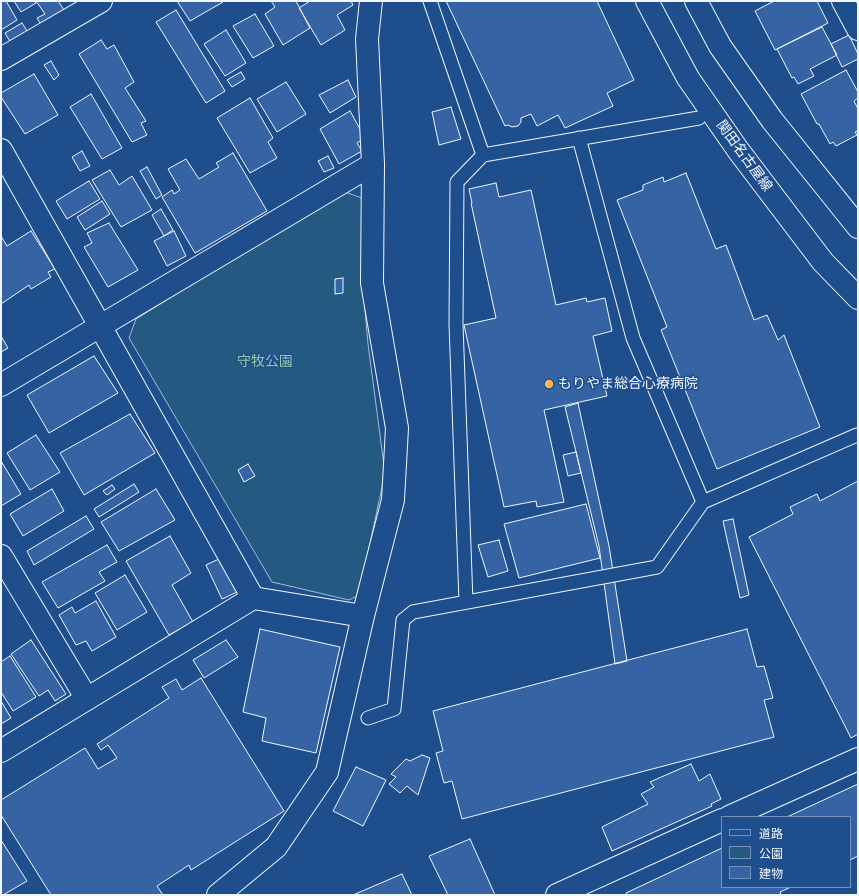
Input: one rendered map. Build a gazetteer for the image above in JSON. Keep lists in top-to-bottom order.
{
  "streets": {
    "street": ["関田名古屋線"]
  },
  "parks": ["守牧公園"],
  "places": ["もりやま総合心療病院"],
  "legend": ["道路", "公園", "建物"]
}
